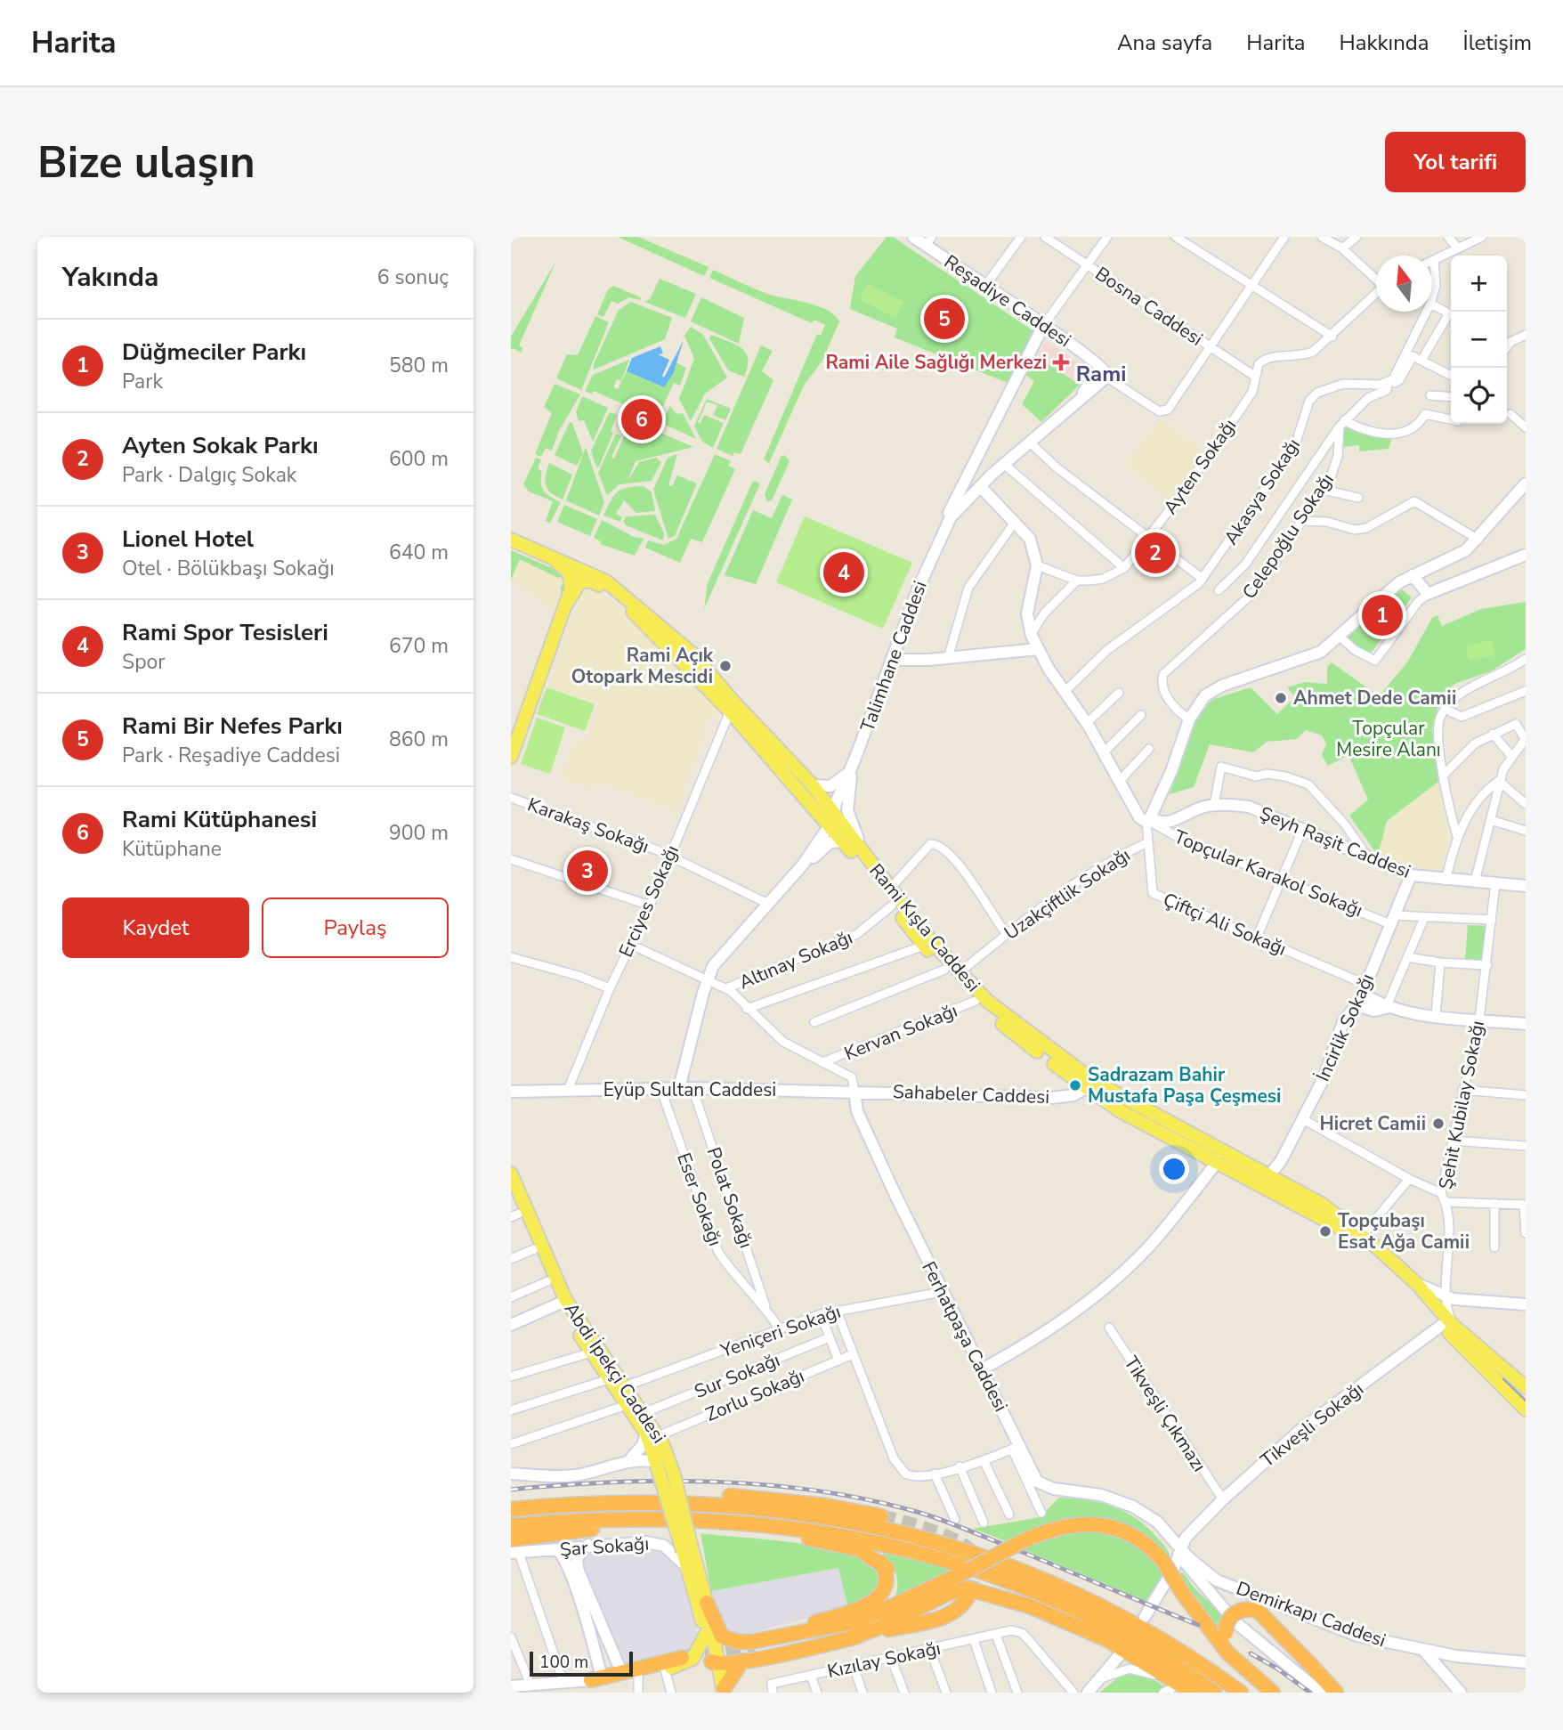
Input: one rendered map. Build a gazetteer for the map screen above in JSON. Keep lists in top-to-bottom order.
{
  "streets": {
    "main road": ["Rami Kışla Caddesi", "Abdi İpekçi Caddesi"],
    "street": [
      "Reşadiye Caddesi",
      "Bosna Caddesi",
      "Ayten Sokağı",
      "Akasya Sokağı",
      "Celepoğlu Sokağı",
      "Talimhane Caddesi",
      "Karakaş Sokağı",
      "Şeyh Raşit Caddesi",
      "Topçular Karakol Sokağı",
      "Uzakçiftlik Sokağı",
      "Erciyes Sokağı",
      "Çiftçi Ali Sokağı",
      "Altınay Sokağı",
      "İncirlik Sokağı",
      "Kervan Sokağı",
      "Eyüp Sultan Caddesi",
      "Sahabeler Caddesi",
      "Şehit Kubilay Sokağı",
      "Polat Sokağı",
      "Eser Sokağı",
      "Yeniçeri Sokağı",
      "Ferhatpaşa Caddesi",
      "Sur Sokağı",
      "Zorlu Sokağı",
      "Tikveşli Çıkmazı",
      "Tikveşli Sokağı",
      "Şar Sokağı",
      "Demirkapı Caddesi",
      "Kızılay Sokağı"
    ]
  },
  "crossings": [
    ["Bosna Caddesi", "Ayten Sokağı"],
    ["Talimhane Caddesi", "Rami Kışla Caddesi"],
    ["Karakaş Sokağı", "Erciyes Sokağı"],
    ["Şeyh Raşit Caddesi", "Topçular Karakol Sokağı"],
    ["Şeyh Raşit Caddesi", "Çiftçi Ali Sokağı"],
    ["Şeyh Raşit Caddesi", "İncirlik Sokağı"],
    ["Şeyh Raşit Caddesi", "Şehit Kubilay Sokağı"],
    ["Topçular Karakol Sokağı", "Çiftçi Ali Sokağı"],
    ["Topçular Karakol Sokağı", "İncirlik Sokağı"],
    ["Topçular Karakol Sokağı", "Şehit Kubilay Sokağı"],
    ["Uzakçiftlik Sokağı", "Çiftçi Ali Sokağı"],
    ["Uzakçiftlik Sokağı", "Rami Kışla Caddesi"],
    ["Erciyes Sokağı", "Rami Kışla Caddesi"],
    ["Erciyes Sokağı", "Eyüp Sultan Caddesi"],
    ["Çiftçi Ali Sokağı", "İncirlik Sokağı"],
    ["Rami Kışla Caddesi", "Altınay Sokağı"],
    ["Rami Kışla Caddesi", "İncirlik Sokağı"],
    ["Rami Kışla Caddesi", "Kervan Sokağı"],
    ["Rami Kışla Caddesi", "Sahabeler Caddesi"],
    ["Rami Kışla Caddesi", "Şehit Kubilay Sokağı"],
    ["Rami Kışla Caddesi", "Tikveşli Sokağı"],
    ["Eyüp Sultan Caddesi", "Sahabeler Caddesi"],
    ["Eyüp Sultan Caddesi", "Polat Sokağı"],
    ["Eyüp Sultan Caddesi", "Eser Sokağı"],
    ["Eyüp Sultan Caddesi", "Ferhatpaşa Caddesi"],
    ["Sahabeler Caddesi", "Ferhatpaşa Caddesi"],
    ["Şehit Kubilay Sokağı", "Tikveşli Sokağı"],
    ["Polat Sokağı", "Eser Sokağı"],
    ["Eser Sokağı", "Yeniçeri Sokağı"],
    ["Yeniçeri Sokağı", "Ferhatpaşa Caddesi"],
    ["Yeniçeri Sokağı", "Abdi İpekçi Caddesi"],
    ["Ferhatpaşa Caddesi", "Tikveşli Sokağı"],
    ["Ferhatpaşa Caddesi", "Demirkapı Caddesi"],
    ["Abdi İpekçi Caddesi", "Sur Sokağı"],
    ["Abdi İpekçi Caddesi", "Zorlu Sokağı"],
    ["Abdi İpekçi Caddesi", "Şar Sokağı"],
    ["Tikveşli Çıkmazı", "Tikveşli Sokağı"],
    ["Tikveşli Sokağı", "Demirkapı Caddesi"]
  ],
  "districts": ["Rami"],
  "parks": ["Topçular Mesire Alanı"],
  "places": {
    "health": ["Rami Aile Sağlığı Merkezi"],
    "other": [
      "Rami Açık Otopark Mescidi",
      "Ahmet Dede Camii",
      "Sadrazam Bahir Mustafa Paşa Çeşmesi",
      "Hicret Camii",
      "Topçubaşı Esat Ağa Camii"
    ]
  },
  "scale_bar": "100 m",
  "north": "top",
  "page": {
    "header": "Harita",
    "nav": [
      "Ana sayfa",
      "Harita",
      "Hakkında",
      "İletişim"
    ],
    "buttons": [
      "Yol tarifi",
      ["Kaydet", "Paylaş"]
    ],
    "title": "Bize ulaşın",
    "heading": ["Yakında", "6 sonuç"],
    "map_buttons": ["+", "−"],
    "pins": [
      "5",
      "6",
      "2",
      "4",
      "1",
      "3"
    ],
    "list": [
      {
        "mark": "1",
        "name": "Düğmeciler Parkı",
        "note": "Park",
        "value": "580 m"
      },
      {
        "mark": "2",
        "name": "Ayten Sokak Parkı",
        "note": "Park · Dalgıç Sokak",
        "value": "600 m"
      },
      {
        "mark": "3",
        "name": "Lionel Hotel",
        "note": "Otel · Bölükbaşı Sokağı",
        "value": "640 m"
      },
      {
        "mark": "4",
        "name": "Rami Spor Tesisleri",
        "note": "Spor",
        "value": "670 m"
      },
      {
        "mark": "5",
        "name": "Rami Bir Nefes Parkı",
        "note": "Park · Reşadiye Caddesi",
        "value": "860 m"
      },
      {
        "mark": "6",
        "name": "Rami Kütüphanesi",
        "note": "Kütüphane",
        "value": "900 m"
      }
    ],
    "scale": "100 m"
  }
}
